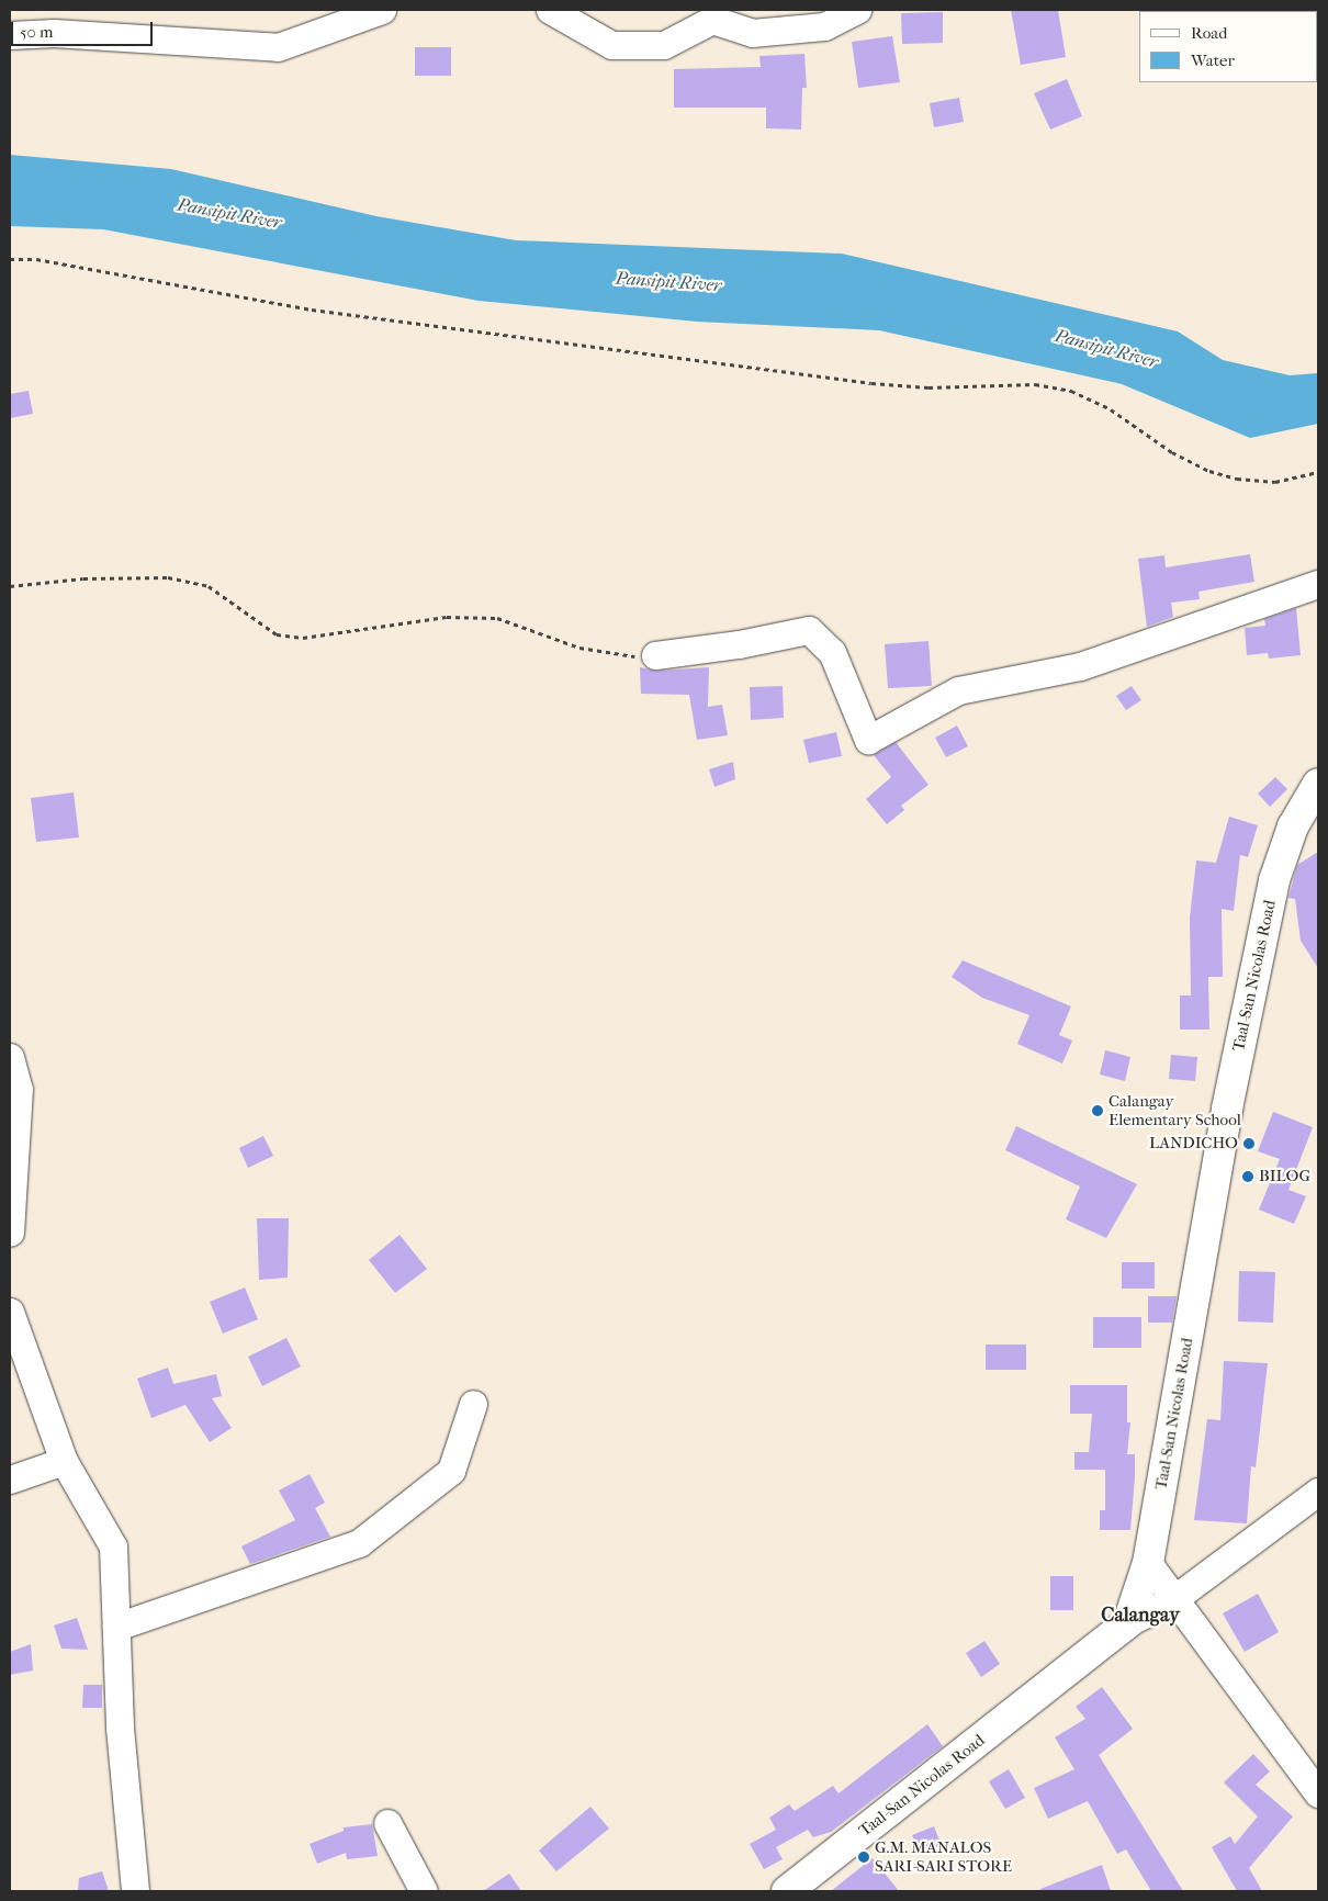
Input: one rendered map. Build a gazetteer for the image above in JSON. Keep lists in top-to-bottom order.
{
  "streets": {
    "main road": ["Taal-San Nicolas Road"]
  },
  "districts": ["Calangay"],
  "water": ["Pansipit River"],
  "places": [
    "Calangay Elementary School",
    "LANDICHO",
    "BILOG",
    "G.M. MANALOS SARI-SARI STORE"
  ],
  "legend": ["Road", "Water"],
  "scale_bar": "50 m"
}
